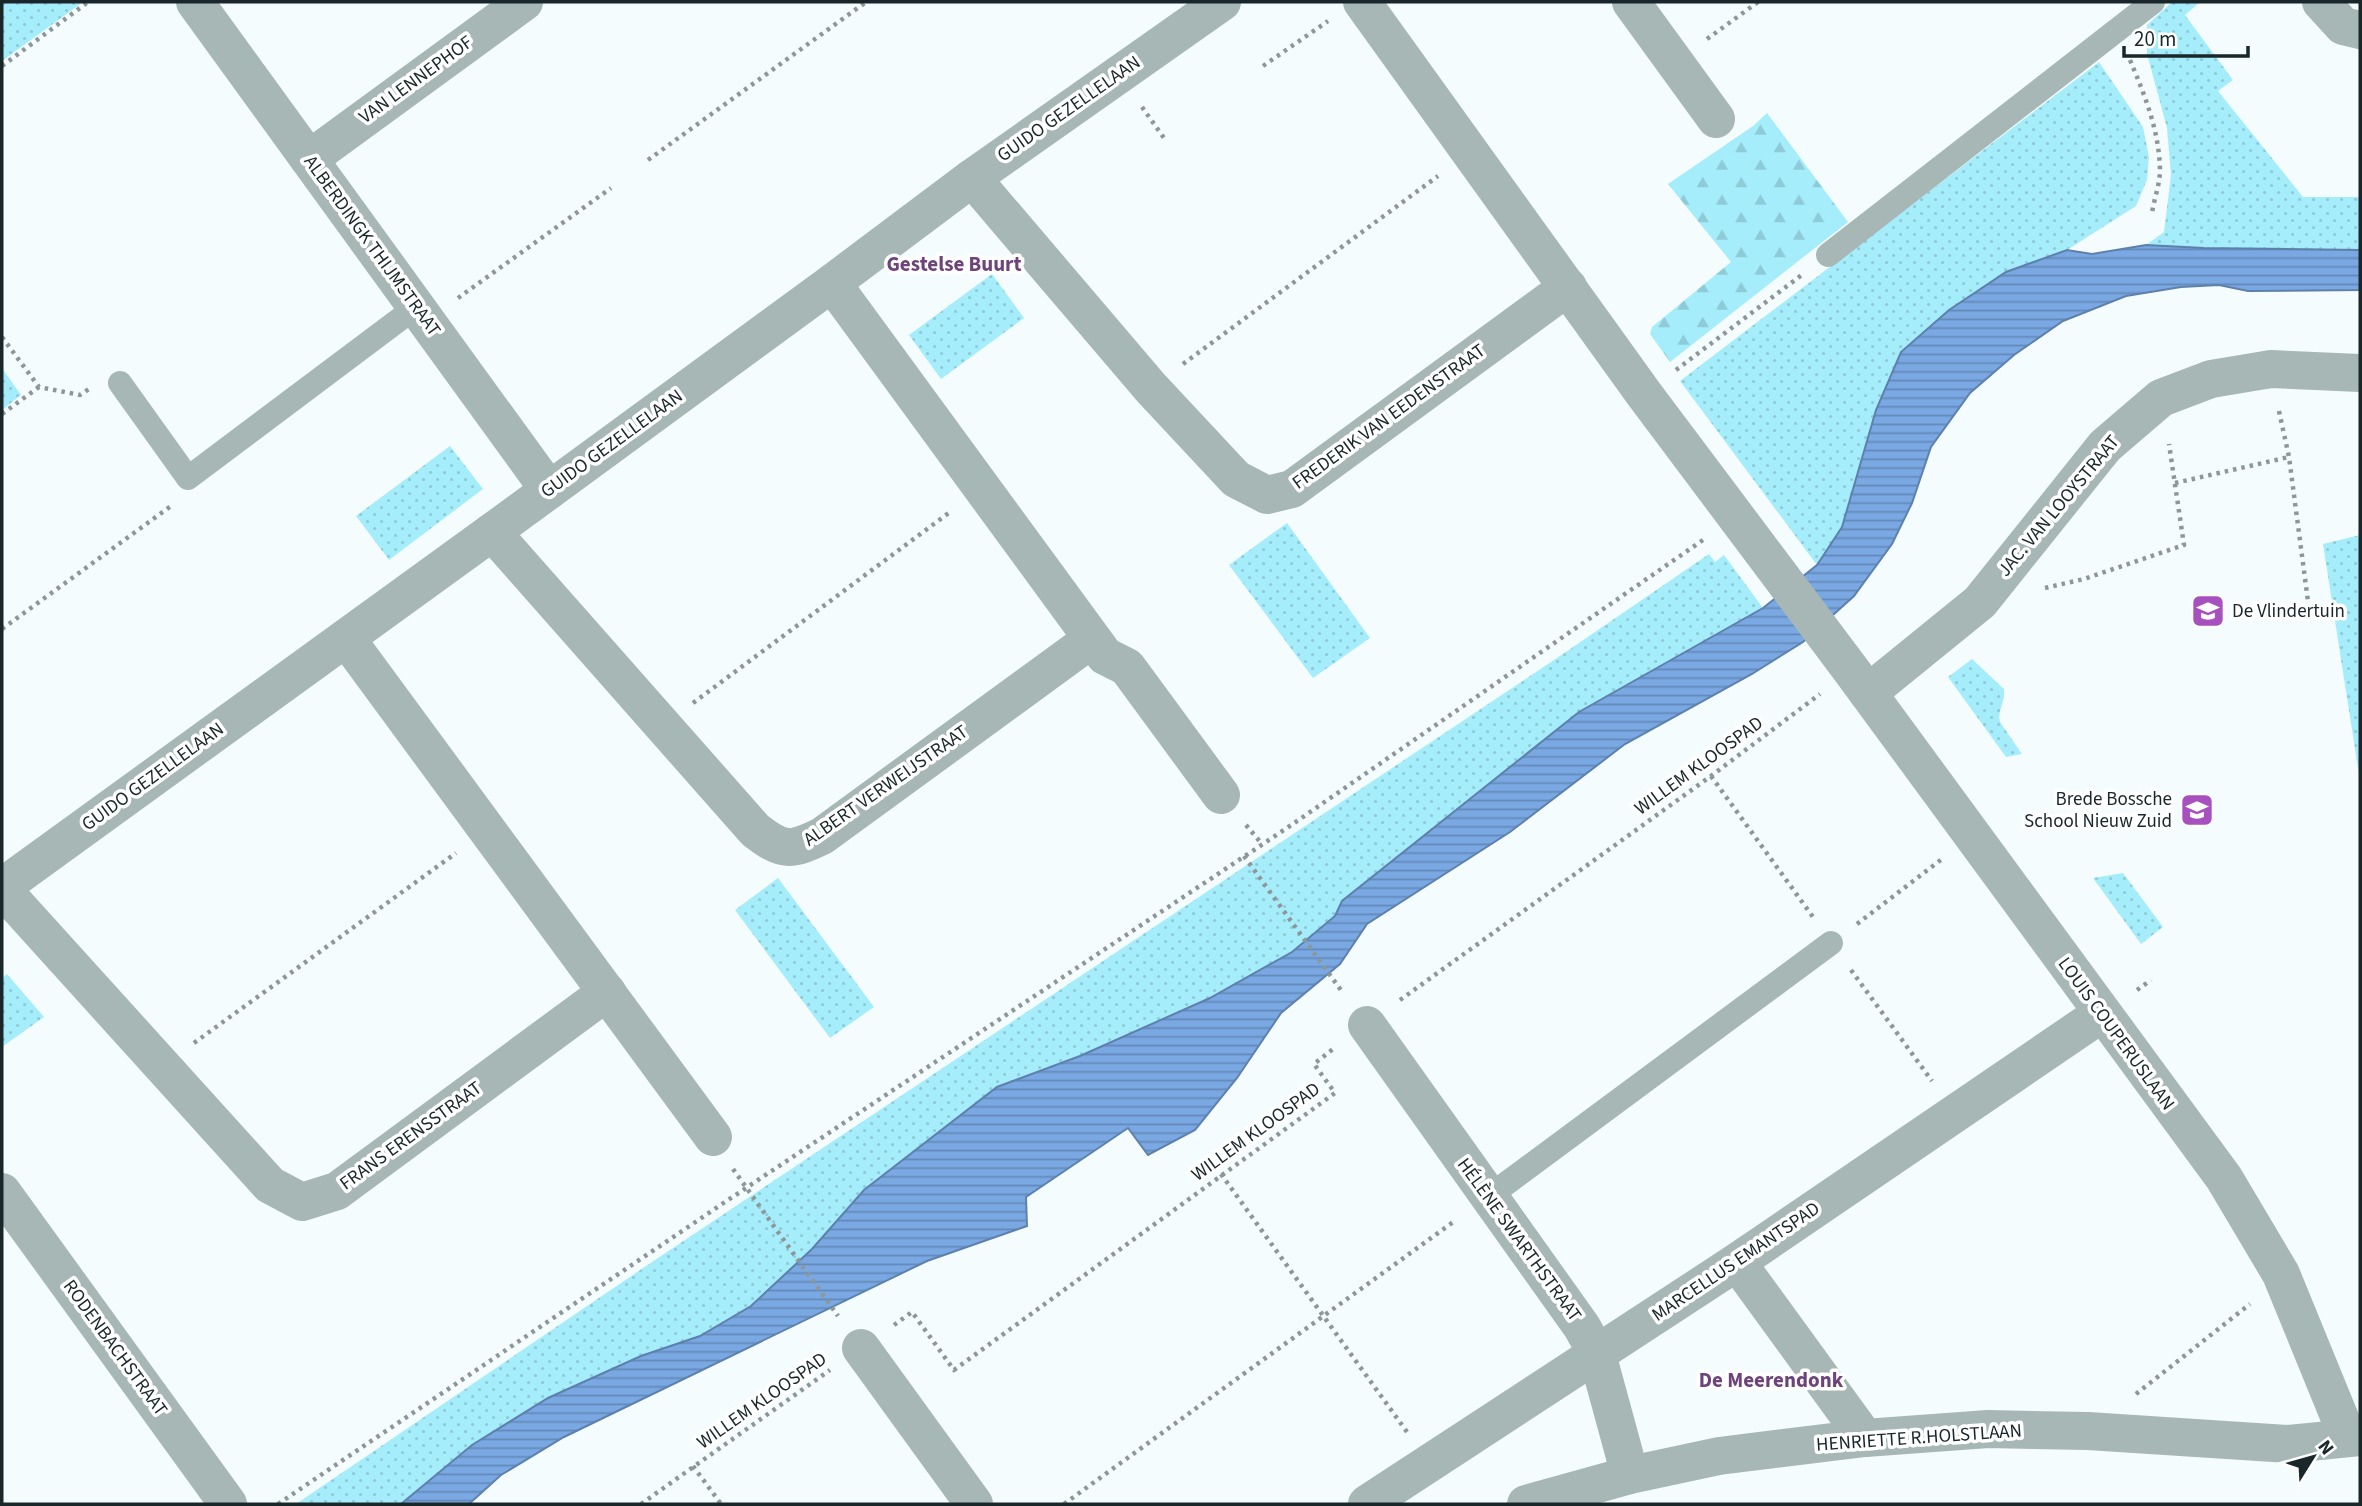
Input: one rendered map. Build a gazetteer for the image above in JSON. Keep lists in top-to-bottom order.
{
  "streets": {
    "street": [
      "VAN LENNEPHOF",
      "GUIDO GEZELLELAAN",
      "ALBERDINGK THIJMSTRAAT",
      "FREDERIK VAN EEDENSTRAAT",
      "JAC. VAN LOOYSTRAAT",
      "ALBERT VERWEIJSTRAAT",
      "LOUIS COUPERUSLAAN",
      "FRANS ERENSSTRAAT",
      "HÉLÈNE SWARTHSTRAAT",
      "MARCELLUS EMANTSPAD",
      "RODENBACHSTRAAT",
      "HENRIETTE R.HOLSTLAAN"
    ],
    "path": ["WILLEM KLOOSPAD"]
  },
  "crossings": [
    ["VAN LENNEPHOF", "ALBERDINGK THIJMSTRAAT"],
    ["GUIDO GEZELLELAAN", "ALBERDINGK THIJMSTRAAT"],
    ["GUIDO GEZELLELAAN", "FREDERIK VAN EEDENSTRAAT"],
    ["GUIDO GEZELLELAAN", "ALBERT VERWEIJSTRAAT"],
    ["GUIDO GEZELLELAAN", "FRANS ERENSSTRAAT"],
    ["JAC. VAN LOOYSTRAAT", "WILLEM KLOOSPAD"],
    ["JAC. VAN LOOYSTRAAT", "LOUIS COUPERUSLAAN"],
    ["WILLEM KLOOSPAD", "LOUIS COUPERUSLAAN"],
    ["WILLEM KLOOSPAD", "HÉLÈNE SWARTHSTRAAT"],
    ["LOUIS COUPERUSLAAN", "MARCELLUS EMANTSPAD"],
    ["LOUIS COUPERUSLAAN", "HENRIETTE R.HOLSTLAAN"],
    ["HÉLÈNE SWARTHSTRAAT", "MARCELLUS EMANTSPAD"],
    ["HÉLÈNE SWARTHSTRAAT", "HENRIETTE R.HOLSTLAAN"]
  ],
  "districts": ["Gestelse Buurt", "De Meerendonk"],
  "places": {
    "school or university": ["De Vlindertuin", "Brede Bossche School Nieuw Zuid"]
  },
  "scale_bar": "20 m",
  "north": "top right"
}
